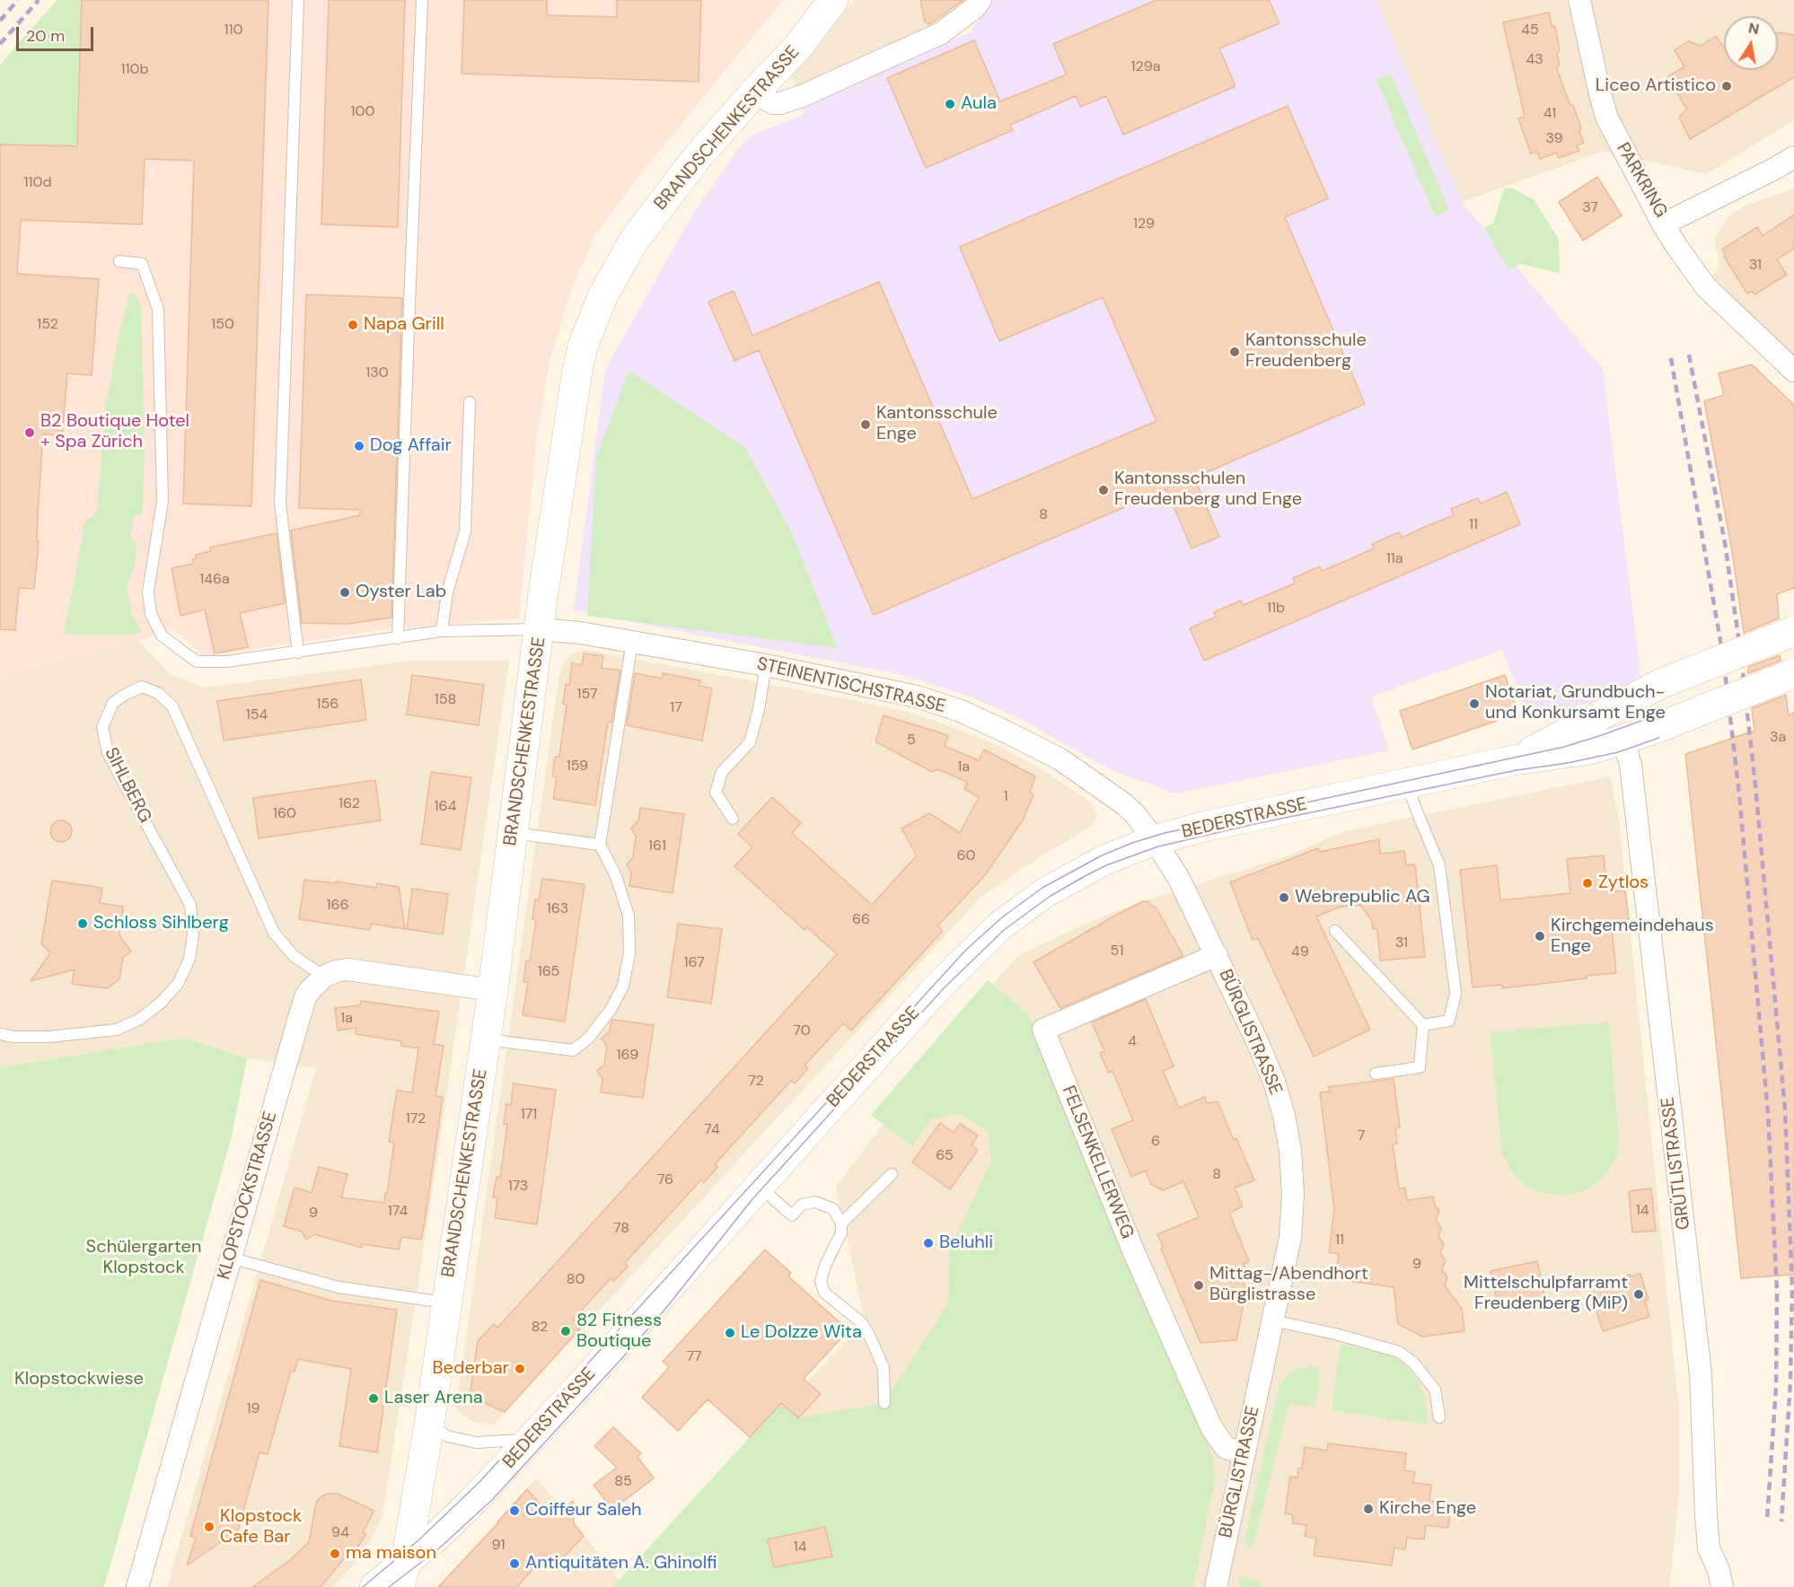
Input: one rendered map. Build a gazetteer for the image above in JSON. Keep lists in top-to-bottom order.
{
  "streets": {
    "main road": ["BRANDSCHENKESTRASSE", "BEDERSTRASSE"],
    "street": [
      "PARKRING",
      "STEINENTISCHSTRASSE",
      "BÜRGLISTRASSE",
      "FELSENKELLERWEG",
      "GRÜTLISTRASSE",
      "KLOPSTOCKSTRASSE"
    ],
    "lane": ["SIHLBERG"]
  },
  "crossings": [
    ["BRANDSCHENKESTRASSE", "STEINENTISCHSTRASSE"],
    ["BRANDSCHENKESTRASSE", "BEDERSTRASSE"],
    ["STEINENTISCHSTRASSE", "BEDERSTRASSE"],
    ["STEINENTISCHSTRASSE", "BÜRGLISTRASSE"],
    ["SIHLBERG", "KLOPSTOCKSTRASSE"],
    ["BEDERSTRASSE", "BÜRGLISTRASSE"],
    ["BEDERSTRASSE", "GRÜTLISTRASSE"],
    ["BÜRGLISTRASSE", "FELSENKELLERWEG"]
  ],
  "parks": ["Schülergarten Klopstock", "Klopstockwiese"],
  "places": [
    "Liceo Artistico",
    "Aula",
    "Napa Grill",
    "Kantonsschule Freudenberg",
    "Kantonsschule Enge",
    "B2 Boutique Hotel + Spa Zürich",
    "Dog Affair",
    "Kantonsschulen Freudenberg und Enge",
    "Oyster Lab",
    "Notariat, Grundbuch- und Konkursamt Enge",
    "Zytlos",
    "Webrepublic AG",
    "Schloss Sihlberg",
    "Kirchgemeindehaus Enge",
    "Beluhli",
    "Mittag-/Abendhort Bürglistrasse",
    "Mittelschulpfarramt Freudenberg (MiP)",
    "82 Fitness Boutique",
    "Le Dolzze Wita",
    "Bederbar",
    "Laser Arena",
    "Kirche Enge",
    "Coiffeur Saleh",
    "Klopstock Cafe Bar",
    "ma maison",
    "Antiquitäten A. Ghinolfi"
  ],
  "house_numbers": [
    "110",
    "45",
    "43",
    "129a",
    "110b",
    "100",
    "41",
    "39",
    "110d",
    "37",
    "129",
    "31",
    "152",
    "150",
    "130",
    "8",
    "11",
    "11a",
    "146a",
    "11b",
    "157",
    "158",
    "156",
    "17",
    "154",
    "3a",
    "5",
    "159",
    "1a",
    "1",
    "162",
    "164",
    "160",
    "161",
    "60",
    "166",
    "163",
    "66",
    "31",
    "51",
    "49",
    "167",
    "165",
    "1a",
    "70",
    "4",
    "169",
    "72",
    "171",
    "172",
    "74",
    "7",
    "6",
    "65",
    "8",
    "76",
    "173",
    "14",
    "174",
    "9",
    "78",
    "11",
    "9",
    "80",
    "82",
    "77",
    "19",
    "85",
    "94",
    "91",
    "14"
  ],
  "scale_bar": "20 m",
  "north": "top"
}
